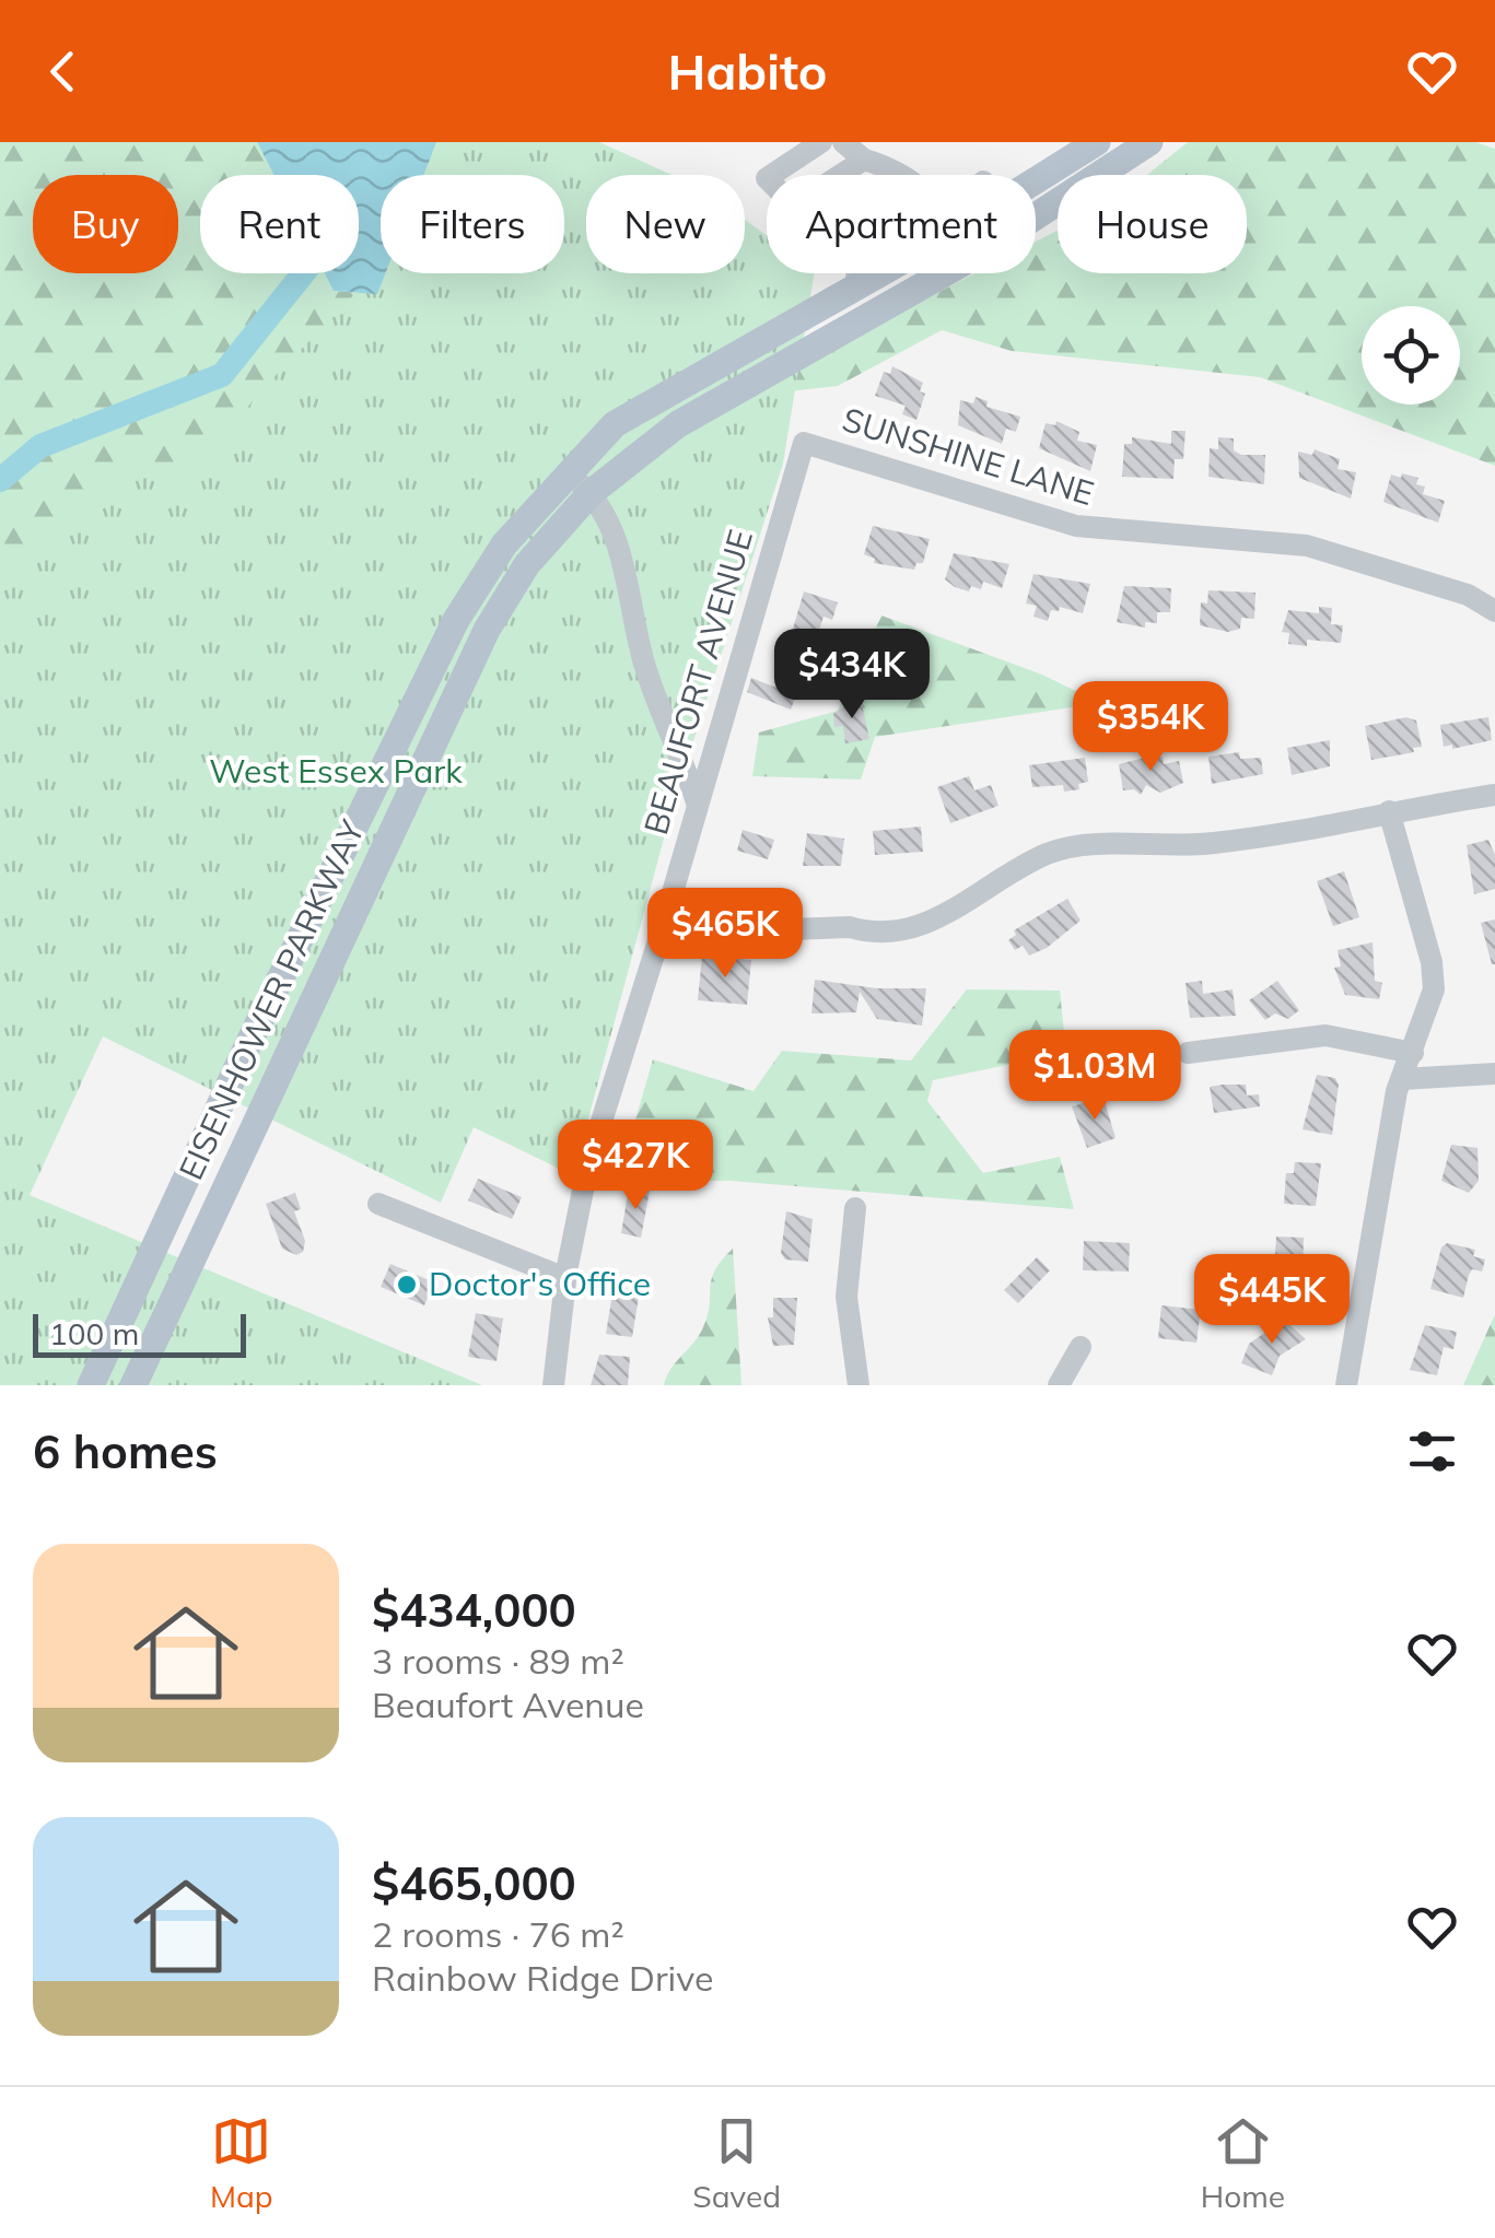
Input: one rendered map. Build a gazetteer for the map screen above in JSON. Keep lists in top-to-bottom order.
{
  "streets": {
    "main road": ["EISENHOWER PARKWAY"],
    "street": ["SUNSHINE LANE", "BEAUFORT AVENUE"]
  },
  "crossings": [
    ["SUNSHINE LANE", "BEAUFORT AVENUE"]
  ],
  "parks": ["West Essex Park"],
  "places": ["Doctor's Office"],
  "scale_bar": "100 m",
  "page": {
    "header": "Habito",
    "chip": [
      "Buy",
      "Rent",
      "Filters",
      "New",
      "Apartment",
      "House"
    ],
    "price": [
      "$434K",
      "$354K",
      "$465K",
      "$1.03M",
      "$427K",
      "$445K"
    ],
    "scale": "100 m",
    "heading": "6 homes",
    "list": [
      {
        "name": "$434,000",
        "note": "3 rooms · 89 m² · Beaufort Avenue"
      },
      {
        "name": "$465,000",
        "note": "2 rooms · 76 m² · Rainbow Ridge Drive"
      }
    ],
    "tabs": ["Map", "Saved", "Home"]
  }
}
